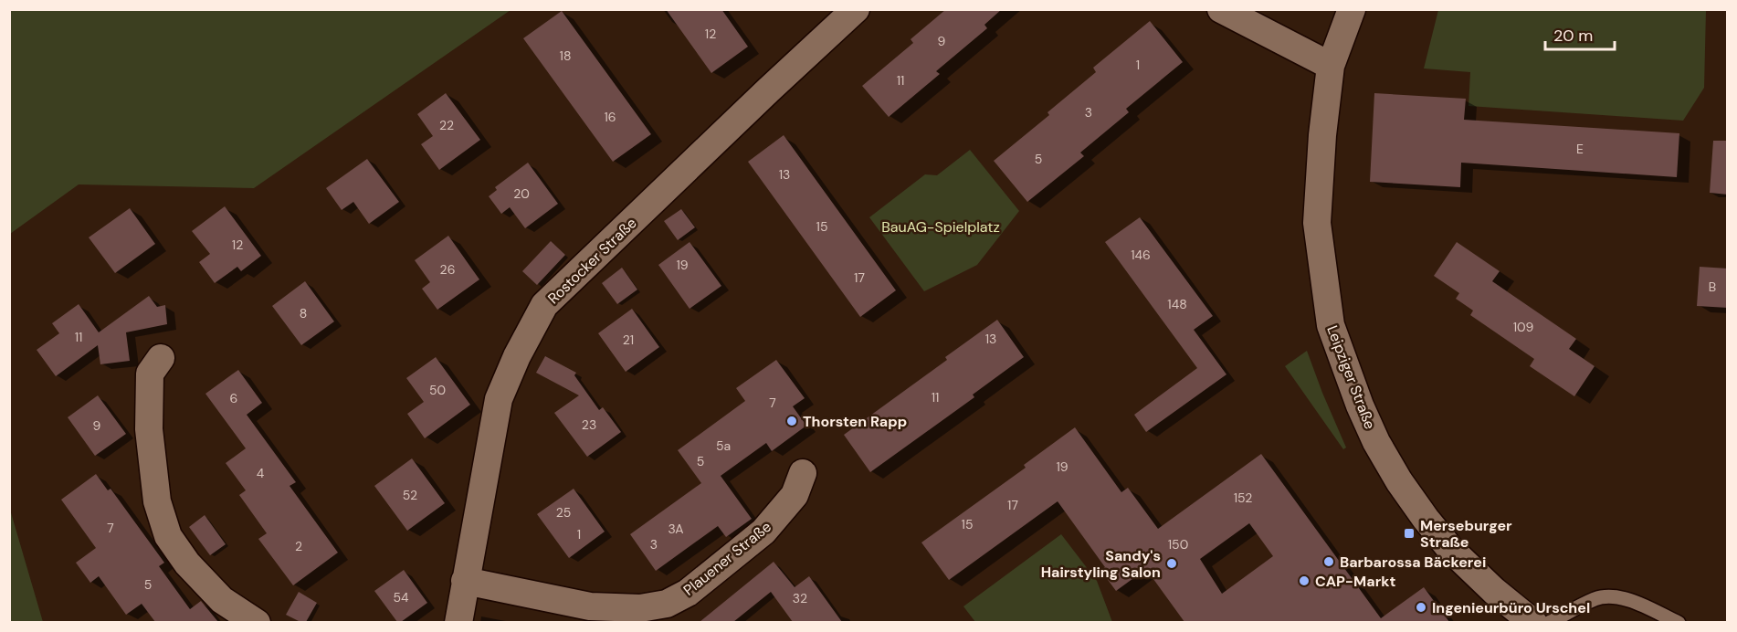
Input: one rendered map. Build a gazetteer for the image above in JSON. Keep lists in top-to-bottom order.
{
  "streets": {
    "street": ["Rostocker Straße", "Leipziger Straße", "Plauener Straße"]
  },
  "crossings": [
    ["Rostocker Straße", "Plauener Straße"]
  ],
  "parks": ["BauAG-Spielplatz"],
  "places": {
    "other": [
      "Thorsten Rapp",
      "Barbarossa Bäckerei",
      "Sandy's Hairstyling Salon",
      "CAP-Markt",
      "Ingenieurbüro Urschel"
    ],
    "transit": ["Merseburger Straße"]
  },
  "house_numbers": [
    "12",
    "9",
    "18",
    "1",
    "11",
    "3",
    "16",
    "22",
    "E",
    "5",
    "13",
    "20",
    "15",
    "12",
    "146",
    "19",
    "26",
    "17",
    "B",
    "148",
    "8",
    "109",
    "11",
    "13",
    "21",
    "50",
    "11",
    "6",
    "7",
    "23",
    "9",
    "5a",
    "5",
    "19",
    "4",
    "52",
    "152",
    "17",
    "25",
    "15",
    "7",
    "3A",
    "1",
    "3",
    "150",
    "2",
    "5",
    "54",
    "32"
  ],
  "scale_bar": "20 m"
}
